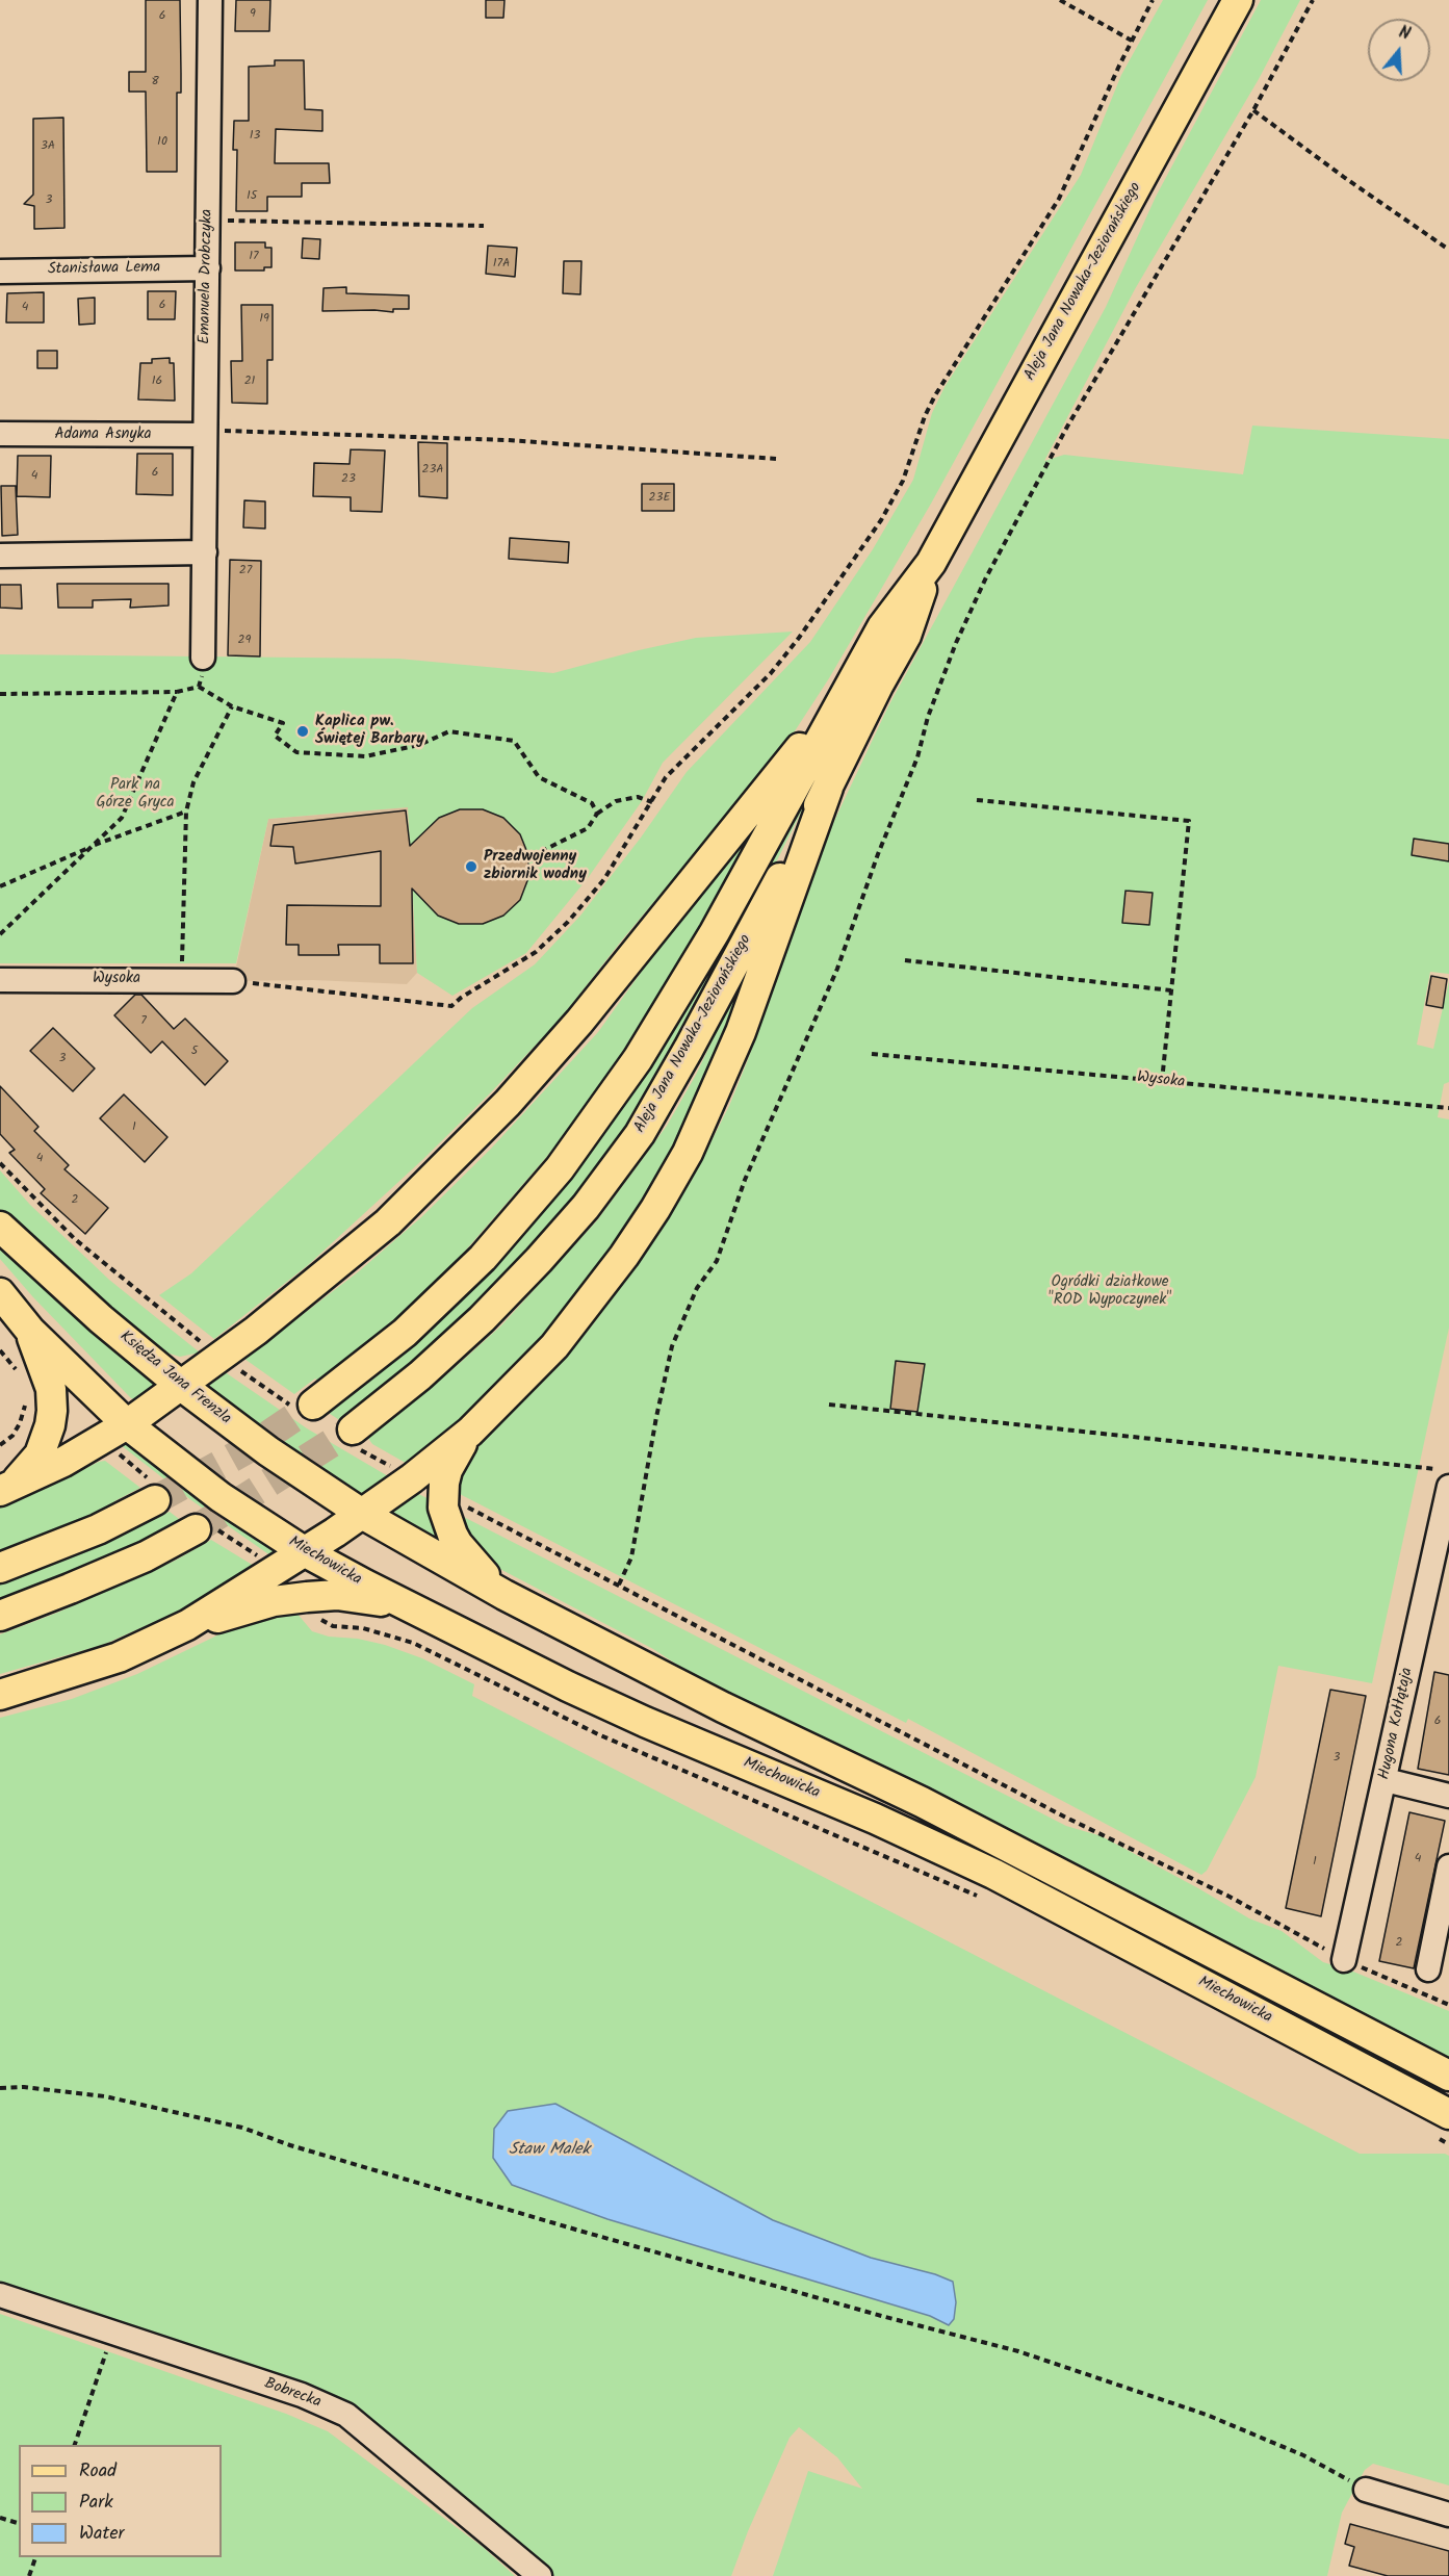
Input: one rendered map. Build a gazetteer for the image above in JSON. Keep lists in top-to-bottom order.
{
  "streets": {
    "main road": ["Aleja Jana Nowaka-Jeziorańskiego", "Księdza Jana Frenzla", "Miechowicka"],
    "street": [
      "Stanisława Lema",
      "Emanuela Drobczyka",
      "Adama Asnyka",
      "Wysoka",
      "Hugona Kołłątaja",
      "Bobrecka"
    ]
  },
  "crossings": [
    ["Stanisława Lema", "Emanuela Drobczyka"],
    ["Emanuela Drobczyka", "Adama Asnyka"],
    ["Księdza Jana Frenzla", "Miechowicka"]
  ],
  "water": ["Staw Malek"],
  "parks": ["Park na Górze Gryca", "Ogródki działkowe \"ROD Wypoczynek\""],
  "places": ["Kaplica pw. Świętej Barbary", "Przedwojenny zbiornik wodny"],
  "house_numbers": [
    "9",
    "6",
    "8",
    "13",
    "10",
    "3A",
    "15",
    "3",
    "17",
    "17A",
    "6",
    "4",
    "19",
    "16",
    "21",
    "23A",
    "6",
    "4",
    "23",
    "23E",
    "27",
    "29",
    "7",
    "5",
    "3",
    "1",
    "4",
    "2",
    "6",
    "3",
    "4",
    "1",
    "2"
  ],
  "legend": ["Road", "Park", "Water"],
  "north": "top"
}
